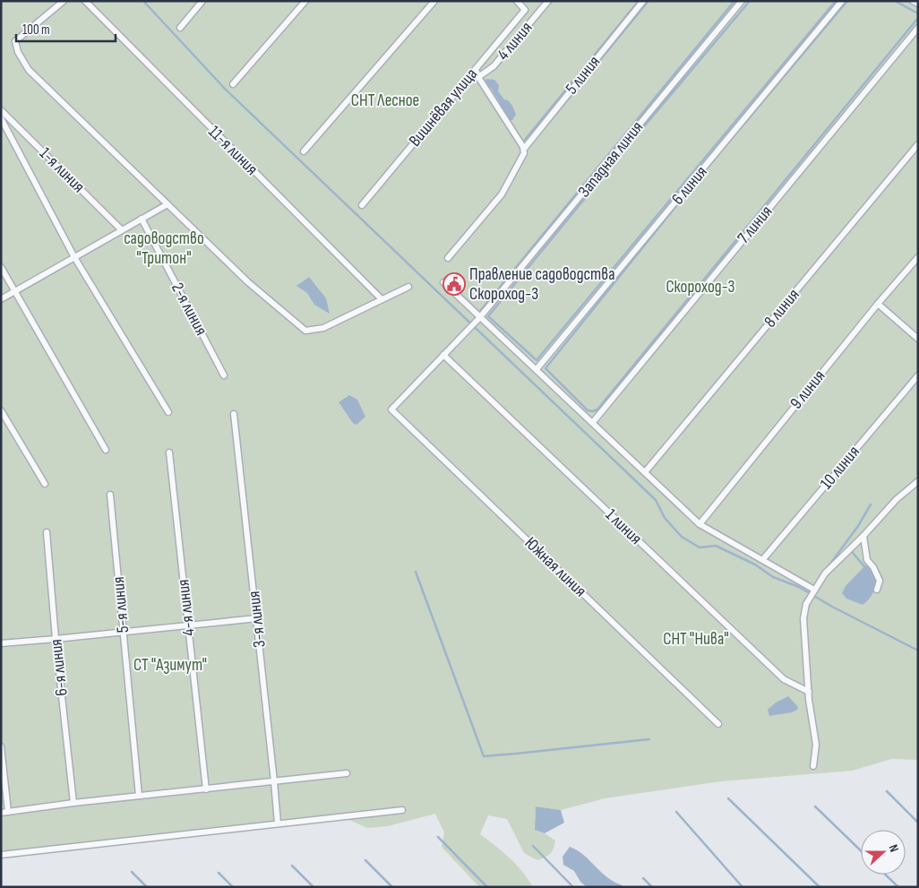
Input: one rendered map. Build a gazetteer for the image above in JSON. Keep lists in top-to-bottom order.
{
  "streets": {
    "street": [
      "4 линия",
      "5 линия",
      "Вишнёвая улица",
      "11-я линия",
      "Западная линия",
      "1-я линия",
      "6 линия",
      "7 линия",
      "8 линия",
      "2-я линия",
      "9 линия",
      "10 линия",
      "1 линия",
      "Южная линия",
      "5-я линия",
      "4-я линия",
      "3-я линия",
      "6-я линия"
    ]
  },
  "crossings": [
    ["Западная линия", "1 линия"],
    ["Западная линия", "Южная линия"]
  ],
  "parks": [
    "СНТ Лесное",
    "садоводство \"Тритон\"",
    "Скороход-3",
    "СНТ \"Нива\"",
    "СТ \"Азимут\""
  ],
  "places": {
    "public building": ["Правление садоводства Скороход-3"]
  },
  "scale_bar": "100 m",
  "north": "right"
}
